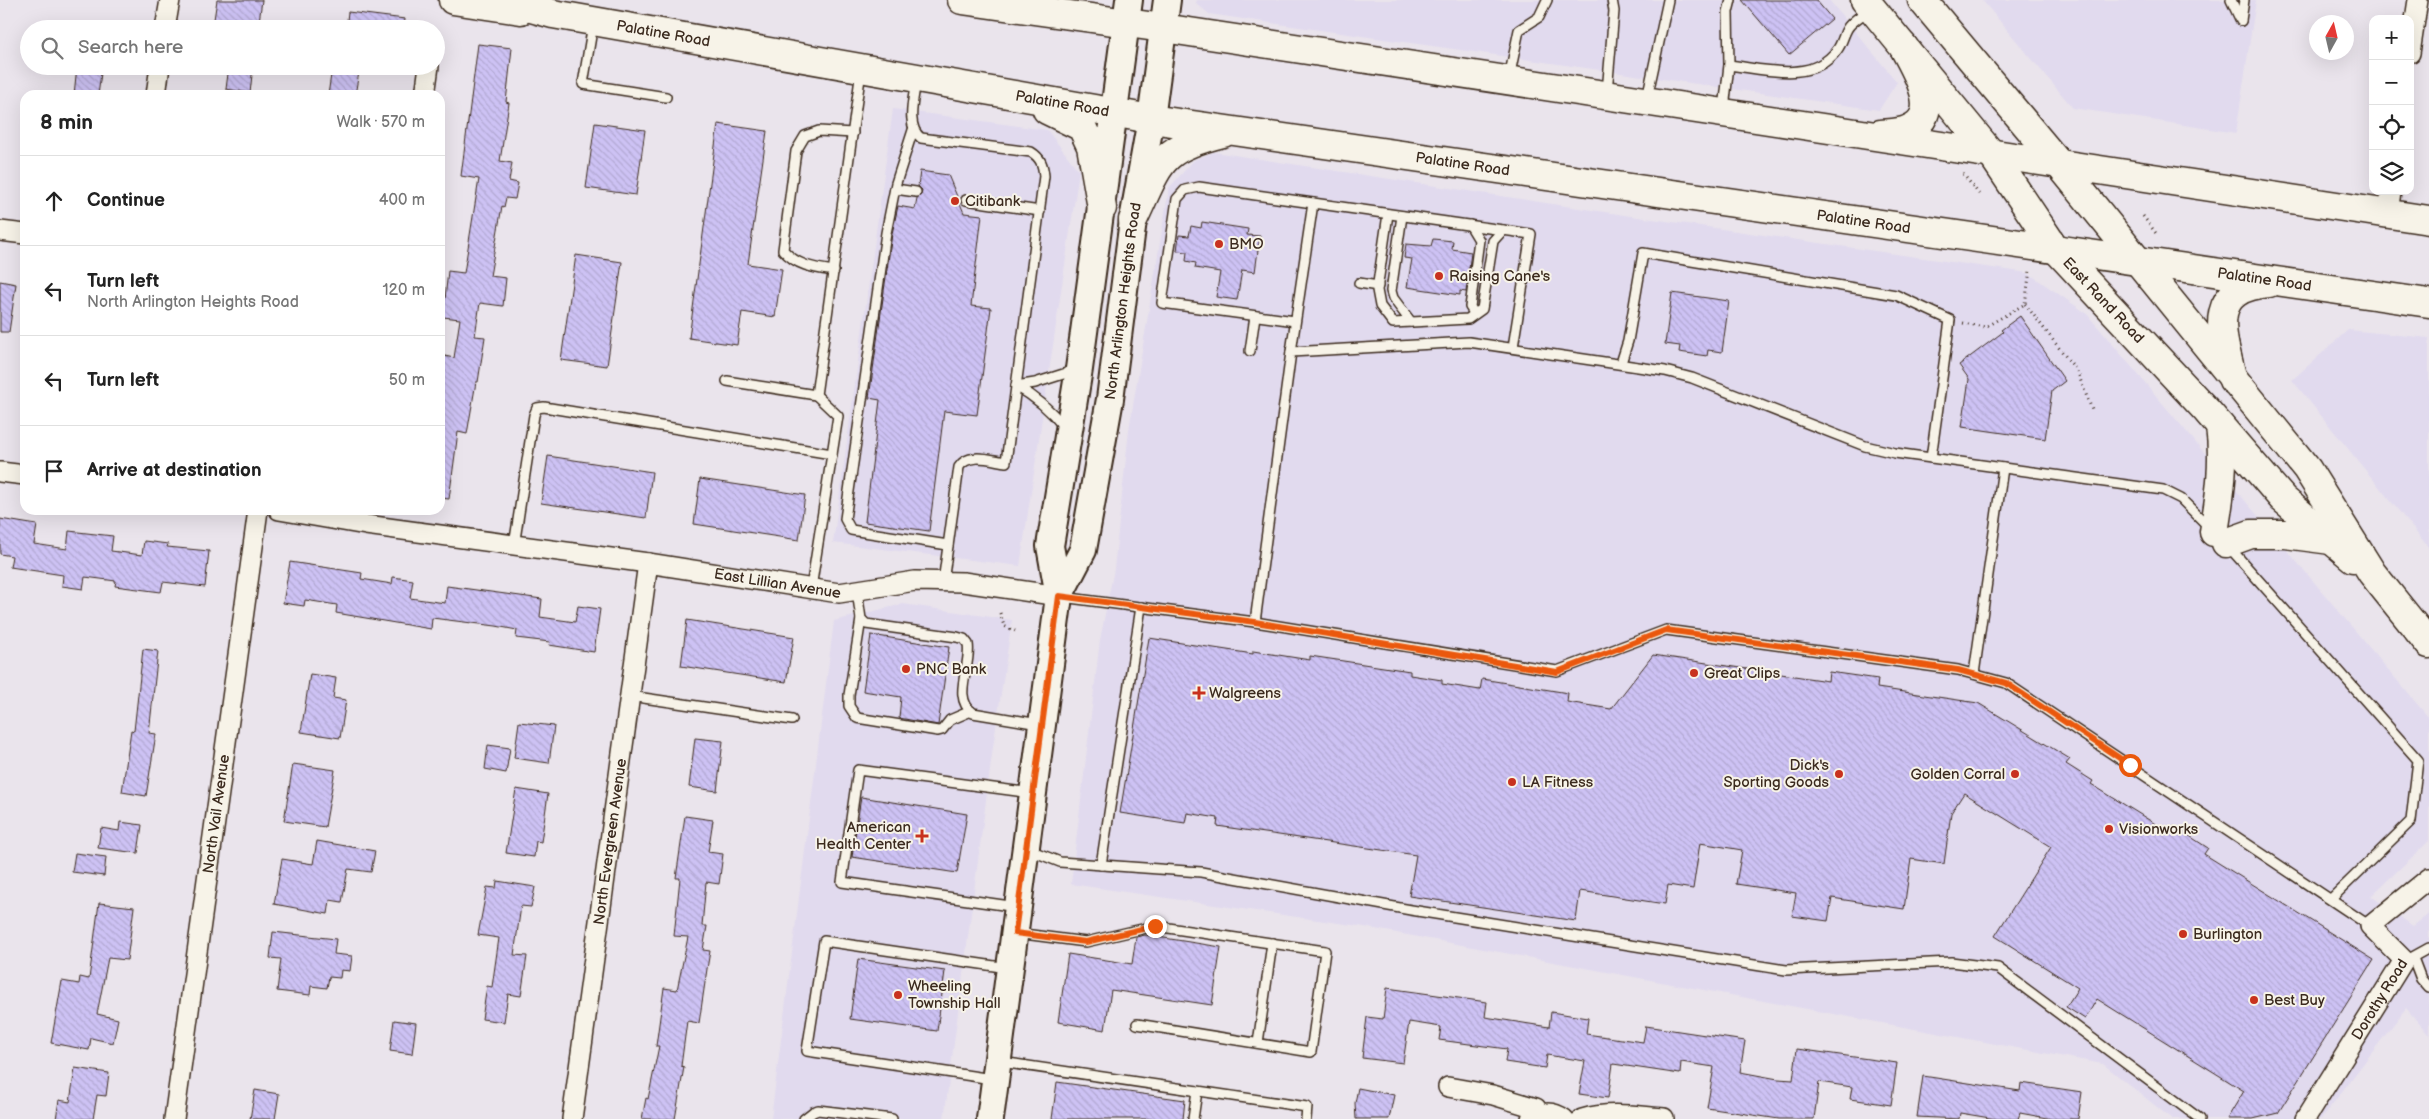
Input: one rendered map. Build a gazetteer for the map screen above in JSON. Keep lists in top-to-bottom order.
{
  "streets": {
    "main road": ["Palatine Road", "East Rand Road", "North Arlington Heights Road"],
    "street": [
      "East Lillian Avenue",
      "North Vail Avenue",
      "North Evergreen Avenue",
      "Dorothy Road"
    ]
  },
  "crossings": [
    ["Palatine Road", "East Rand Road"],
    ["Palatine Road", "North Arlington Heights Road"],
    ["North Arlington Heights Road", "East Lillian Avenue"],
    ["East Lillian Avenue", "North Evergreen Avenue"]
  ],
  "places": {
    "other": [
      "Citibank",
      "BMO",
      "Raising Cane's",
      "PNC Bank",
      "Great Clips",
      "Dick's Sporting Goods",
      "Golden Corral",
      "LA Fitness",
      "Visionworks",
      "Burlington",
      "Wheeling Township Hall",
      "Best Buy"
    ],
    "health": ["Walgreens", "American Health Center"]
  },
  "north": "top",
  "page": {
    "map_buttons": ["+", "−"],
    "search": "Search here",
    "heading": ["8 min", "Walk · 570 m"],
    "list": [
      ["Continue", "400 m"],
      ["Turn left", "North Arlington Heights Road", "120 m"],
      ["Turn left", "50 m"],
      "Arrive at destination"
    ]
  }
}
